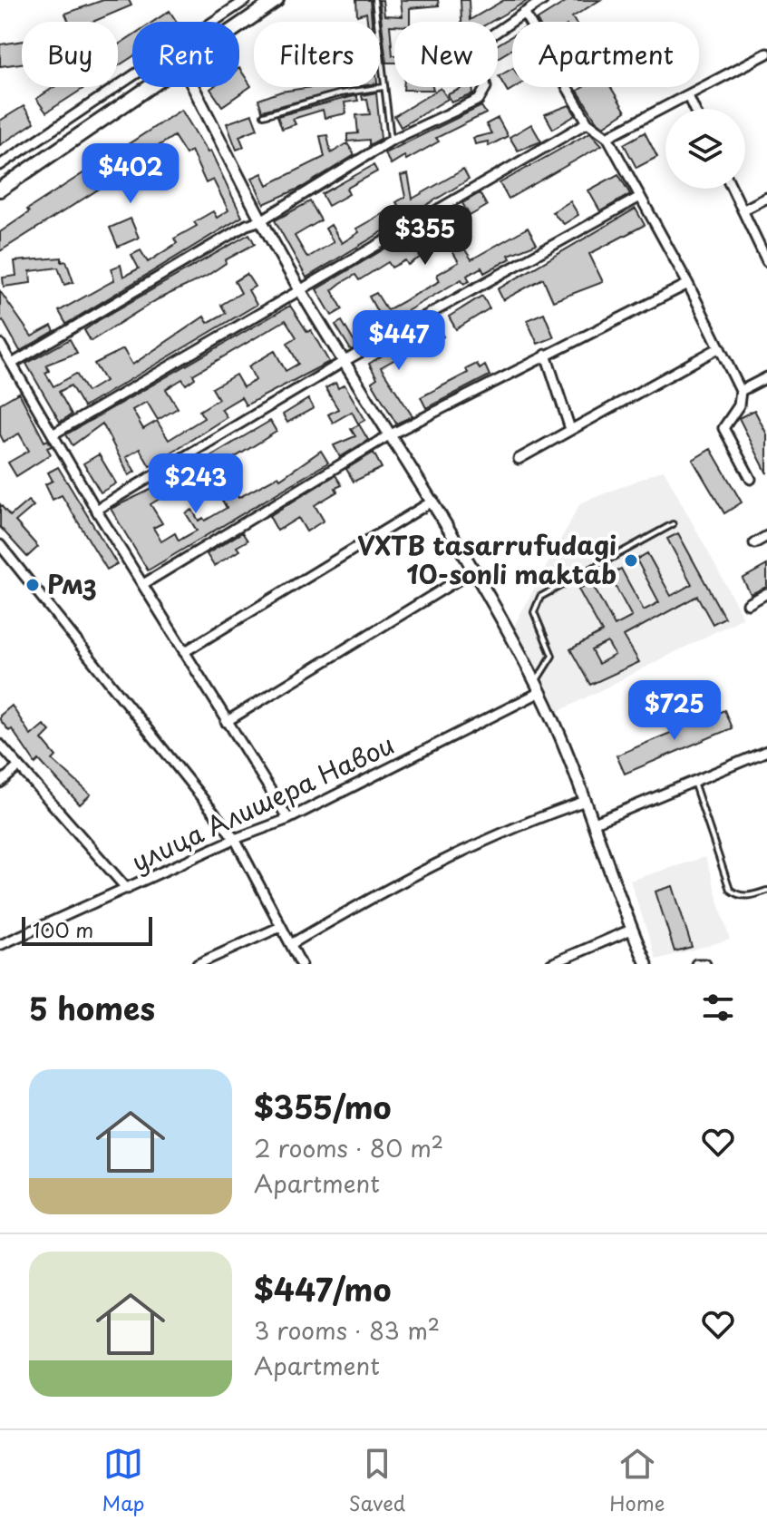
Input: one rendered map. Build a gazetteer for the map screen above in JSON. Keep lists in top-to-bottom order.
{
  "streets": {
    "street": ["улица Алишера Навои"]
  },
  "places": ["VXTB tasarrufudagi 10-sonli maktab", "Рмз"],
  "scale_bar": "100 m",
  "page": {
    "chip": [
      "Buy",
      "Rent",
      "Filters",
      "New",
      "Apartment"
    ],
    "price": [
      "$402",
      "$355",
      "$447",
      "$243",
      "$725"
    ],
    "scale": "100 m",
    "heading": "5 homes",
    "list": [
      {
        "name": "$355/mo",
        "note": "2 rooms · 80 m² · Apartment"
      },
      {
        "name": "$447/mo",
        "note": "3 rooms · 83 m² · Apartment"
      }
    ],
    "tabs": ["Map", "Saved", "Home"]
  }
}
